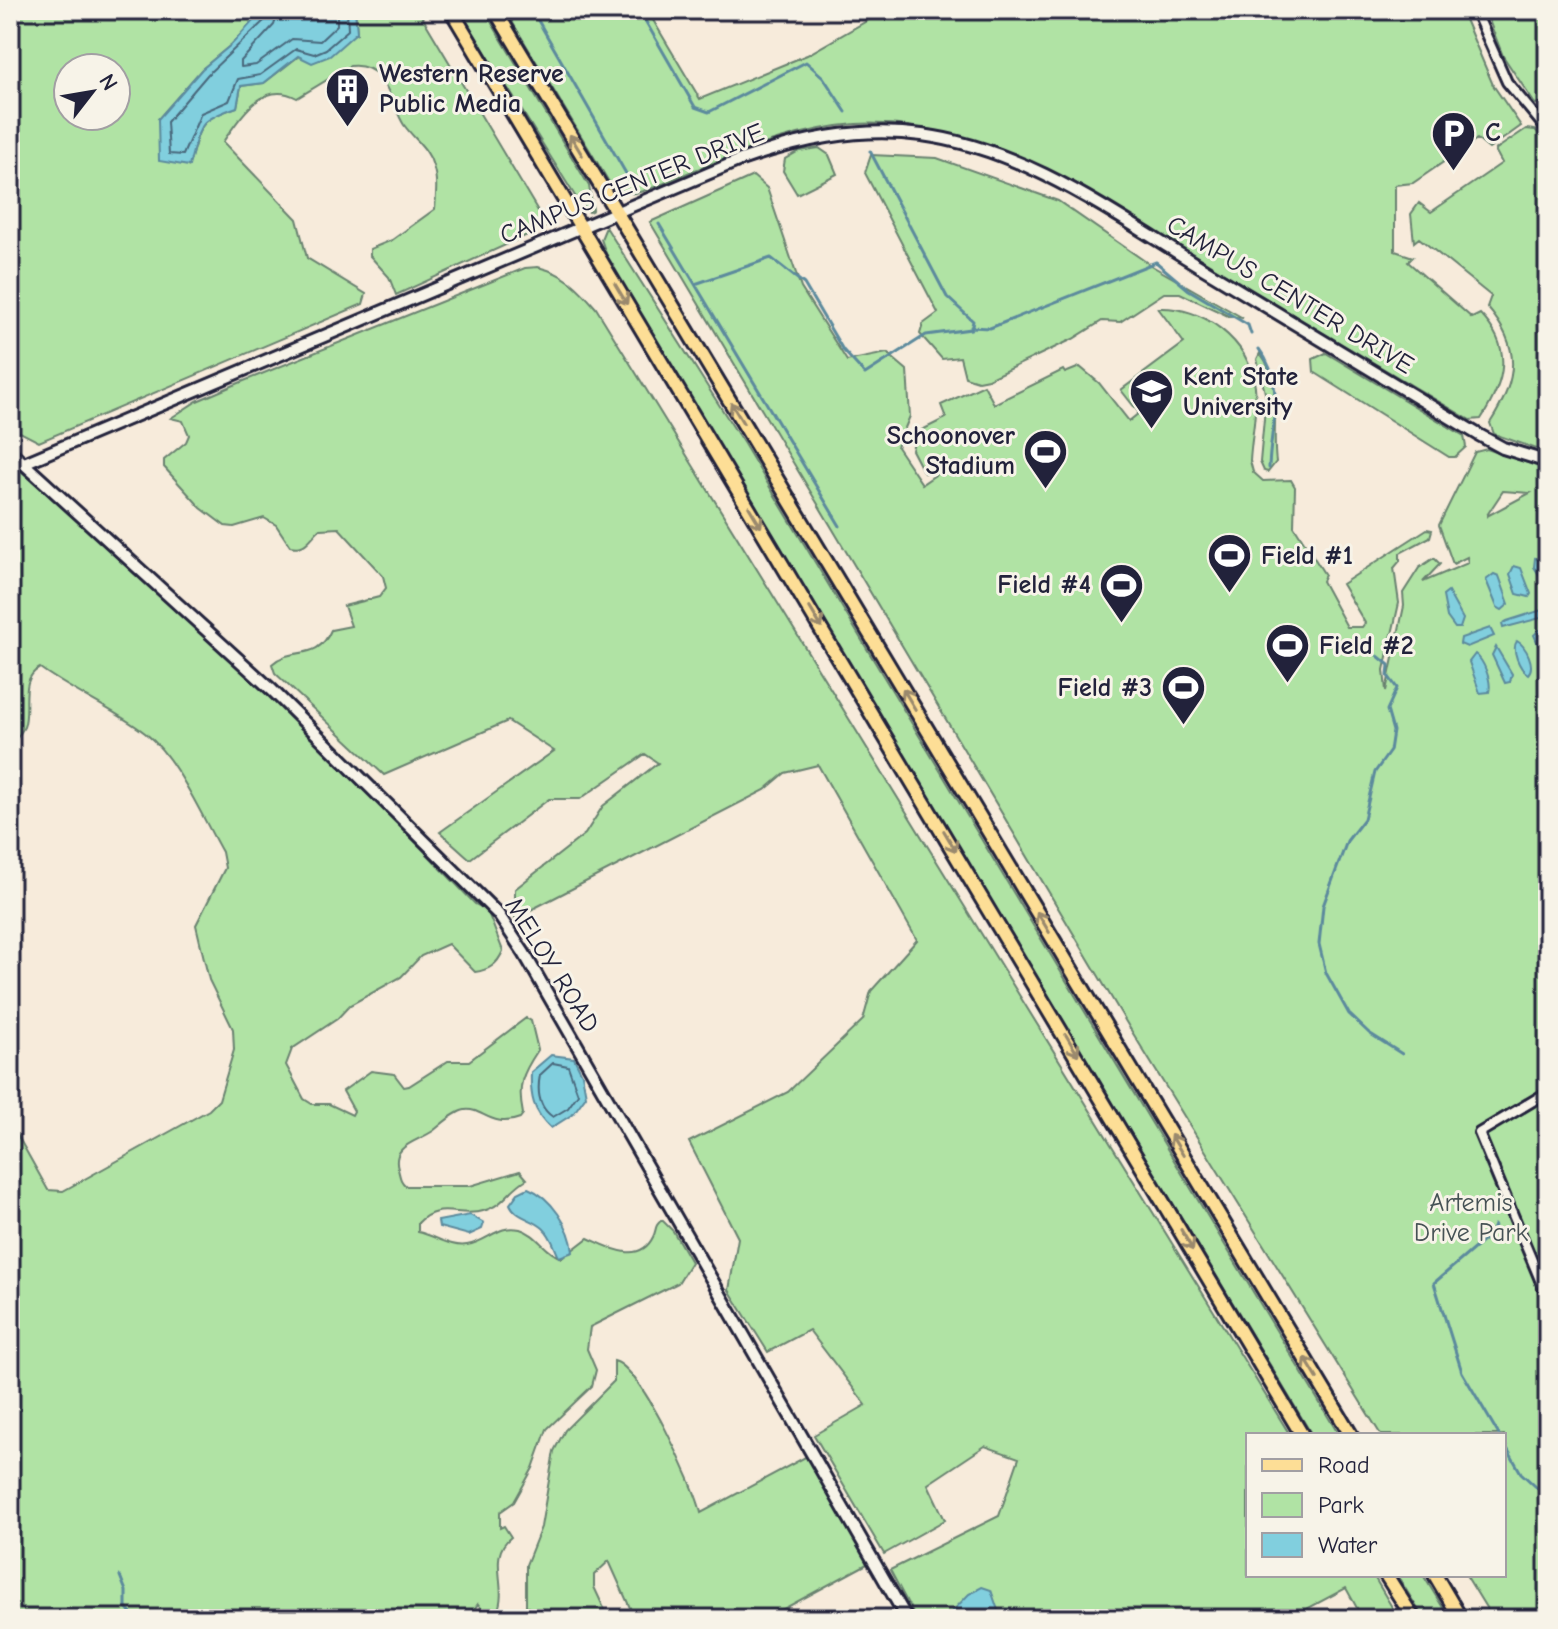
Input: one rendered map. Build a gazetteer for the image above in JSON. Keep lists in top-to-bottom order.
{
  "streets": {
    "street": ["CAMPUS CENTER DRIVE", "MELOY ROAD"]
  },
  "crossings": [
    ["CAMPUS CENTER DRIVE", "MELOY ROAD"]
  ],
  "parks": ["Artemis Drive Park"],
  "places": {
    "building": ["Western Reserve Public Media"],
    "parking": ["C"],
    "school or university": ["Kent State University"],
    "sports": [
      "Schoonover Stadium",
      "Field #1",
      "Field #4",
      "Field #2",
      "Field #3"
    ]
  },
  "legend": ["Road", "Park", "Water"],
  "north": "top right"
}
